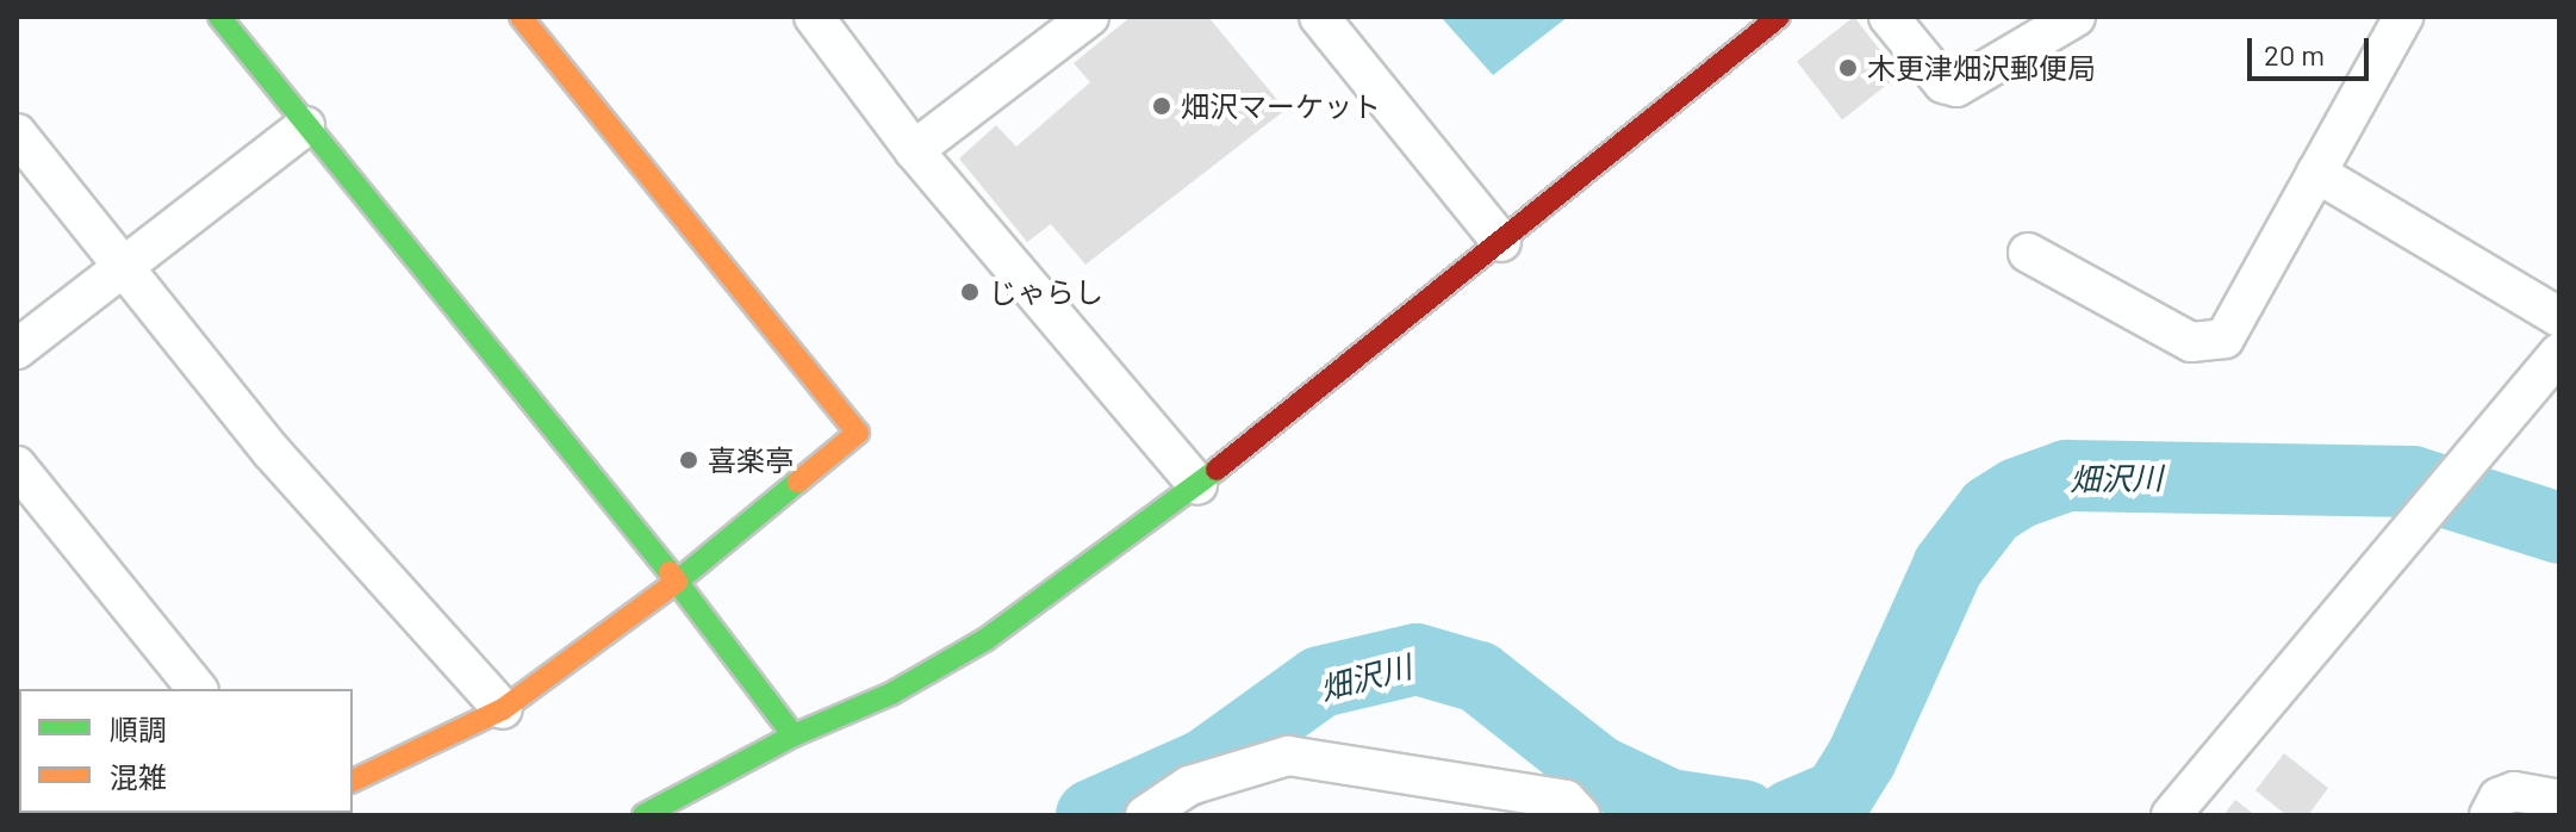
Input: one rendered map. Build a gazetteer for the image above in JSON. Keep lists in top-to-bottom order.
{
  "water": ["畑沢川"],
  "places": [
    "木更津畑沢郵便局",
    "畑沢マーケット",
    "じゃらし",
    "喜楽亭"
  ],
  "legend": ["順調", "混雑"],
  "scale_bar": "20 m"
}
